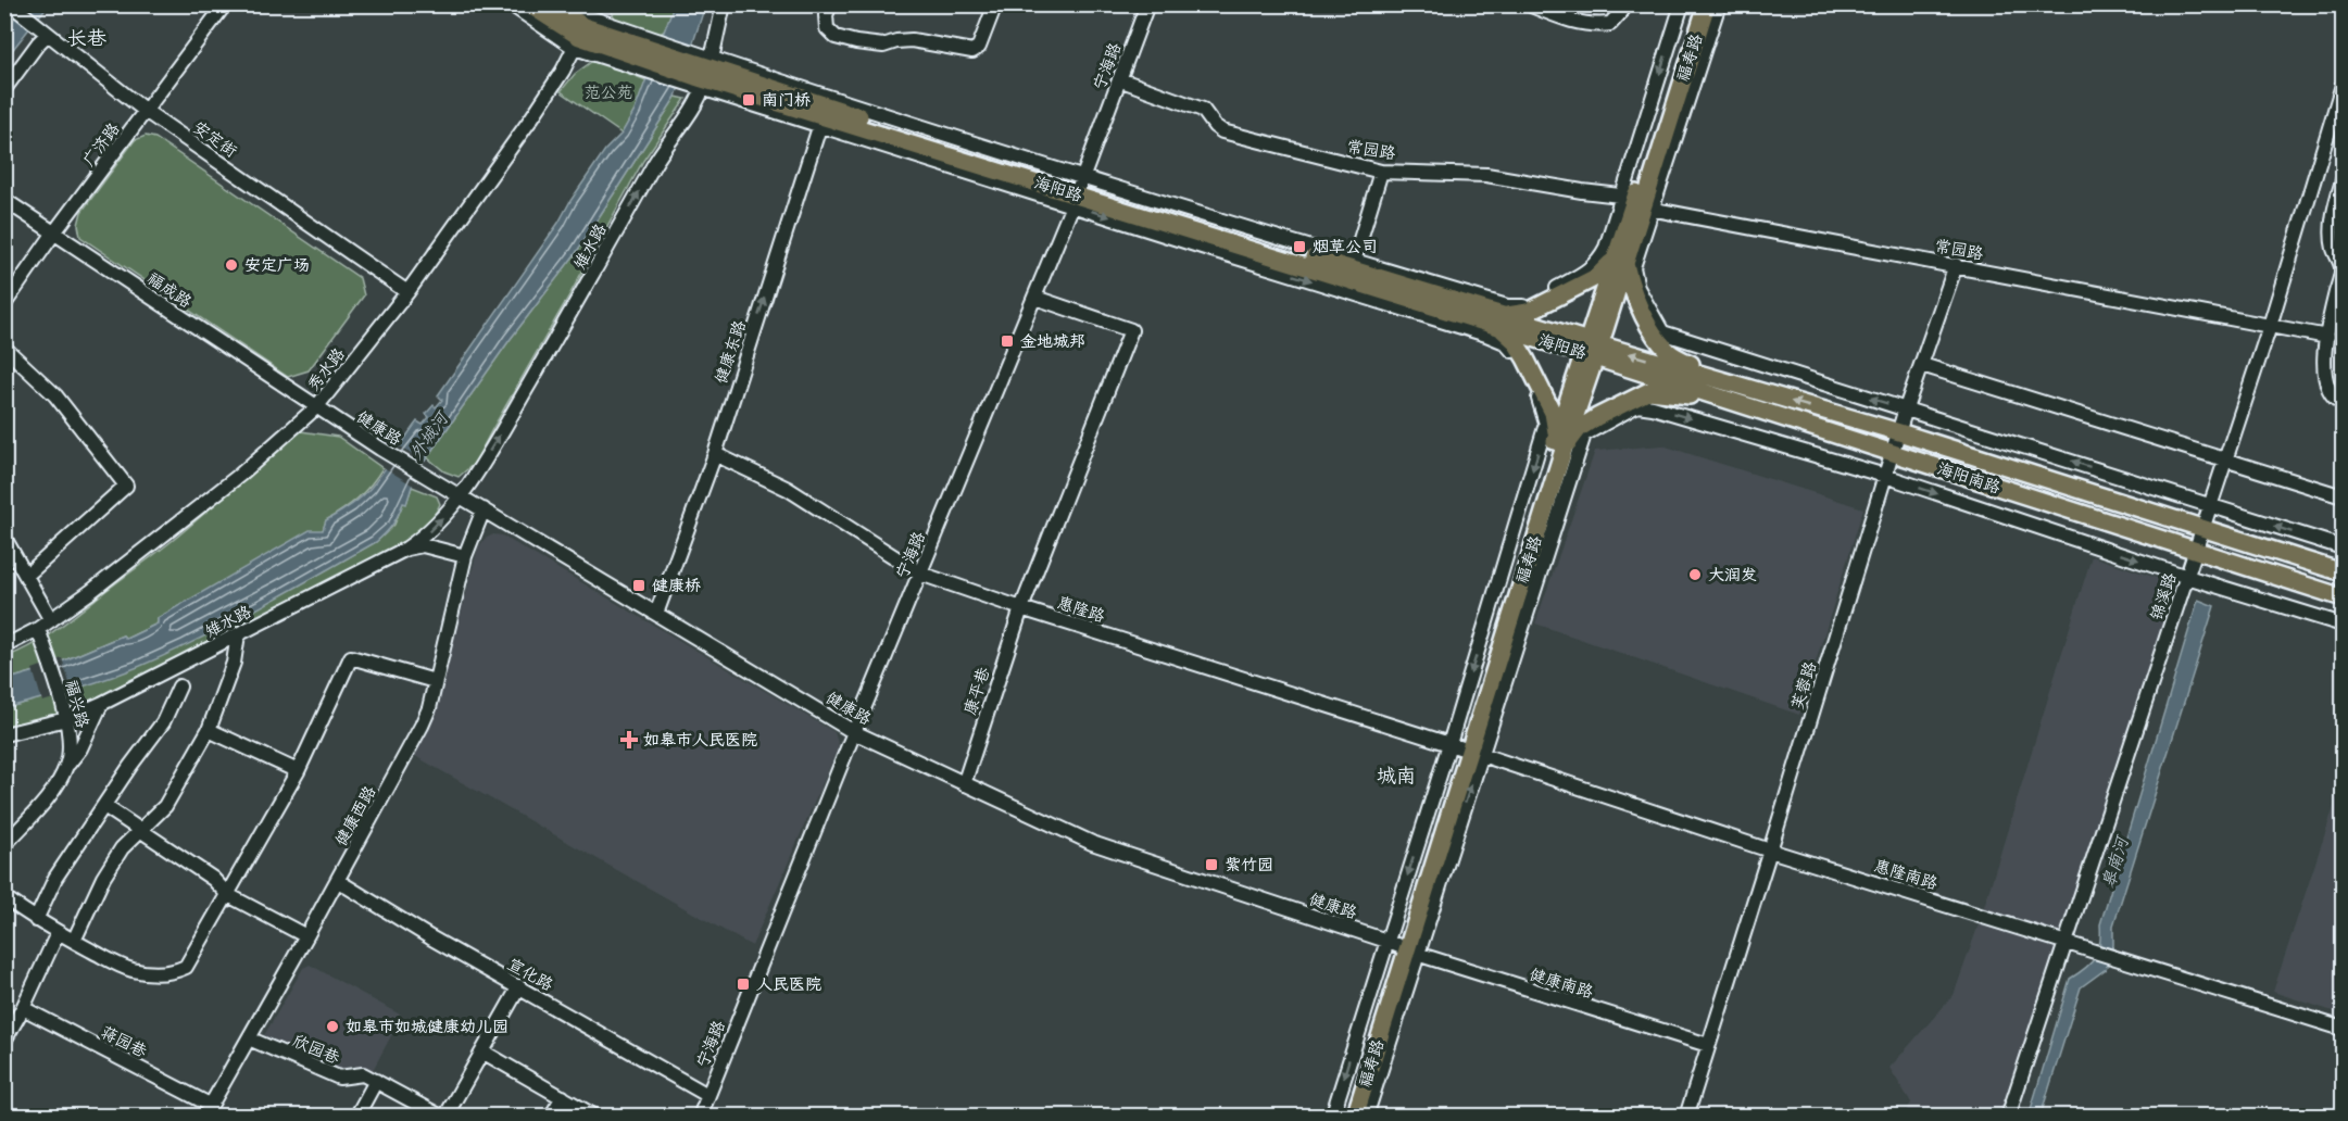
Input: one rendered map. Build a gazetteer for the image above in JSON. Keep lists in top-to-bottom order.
{
  "streets": {
    "main road": ["福寿路", "海阳路", "海阳南路"],
    "street": [
      "宁海路",
      "安定街",
      "广济路",
      "常园路",
      "雉水路",
      "福成路",
      "健康东路",
      "秀水路",
      "健康路",
      "锦溪路",
      "惠隆路",
      "芙蓉路",
      "康平巷",
      "福兴路",
      "健康西路",
      "惠隆南路",
      "宣化路",
      "健康南路",
      "蒋园巷",
      "欣园巷"
    ]
  },
  "crossings": [
    ["福寿路", "常园路"],
    ["福寿路", "海阳路"],
    ["福寿路", "健康路"],
    ["福寿路", "海阳南路"],
    ["福寿路", "惠隆路"],
    ["福寿路", "惠隆南路"],
    ["福寿路", "健康南路"],
    ["宁海路", "常园路"],
    ["宁海路", "海阳路"],
    ["宁海路", "健康路"],
    ["宁海路", "惠隆路"],
    ["宁海路", "康平巷"],
    ["宁海路", "宣化路"],
    ["安定街", "广济路"],
    ["安定街", "秀水路"],
    ["广济路", "福成路"],
    ["常园路", "锦溪路"],
    ["常园路", "芙蓉路"],
    ["海阳路", "雉水路"],
    ["海阳路", "健康东路"],
    ["海阳路", "秀水路"],
    ["海阳路", "海阳南路"],
    ["雉水路", "健康路"],
    ["雉水路", "福兴路"],
    ["雉水路", "健康西路"],
    ["福成路", "秀水路"],
    ["福成路", "健康路"],
    ["健康东路", "健康路"],
    ["健康东路", "惠隆路"],
    ["秀水路", "健康路"],
    ["秀水路", "福兴路"],
    ["健康路", "康平巷"],
    ["健康路", "健康西路"],
    ["健康路", "健康南路"],
    ["海阳南路", "锦溪路"],
    ["海阳南路", "芙蓉路"],
    ["锦溪路", "惠隆南路"],
    ["惠隆路", "康平巷"],
    ["惠隆路", "惠隆南路"],
    ["芙蓉路", "惠隆南路"],
    ["芙蓉路", "健康南路"],
    ["健康西路", "宣化路"],
    ["健康西路", "蒋园巷"],
    ["健康西路", "欣园巷"]
  ],
  "one_way": ["雉水路", "健康东路"],
  "districts": ["长巷", "城南"],
  "water": ["外城河", "皋南河"],
  "parks": ["范公苑"],
  "places": {
    "transit": [
      "南门桥",
      "烟草公司",
      "金地城邦",
      "健康桥",
      "紫竹园",
      "人民医院"
    ],
    "other": ["安定广场", "大润发", "如皋市如城健康幼儿园"],
    "health": ["如皋市人民医院"]
  }
}
